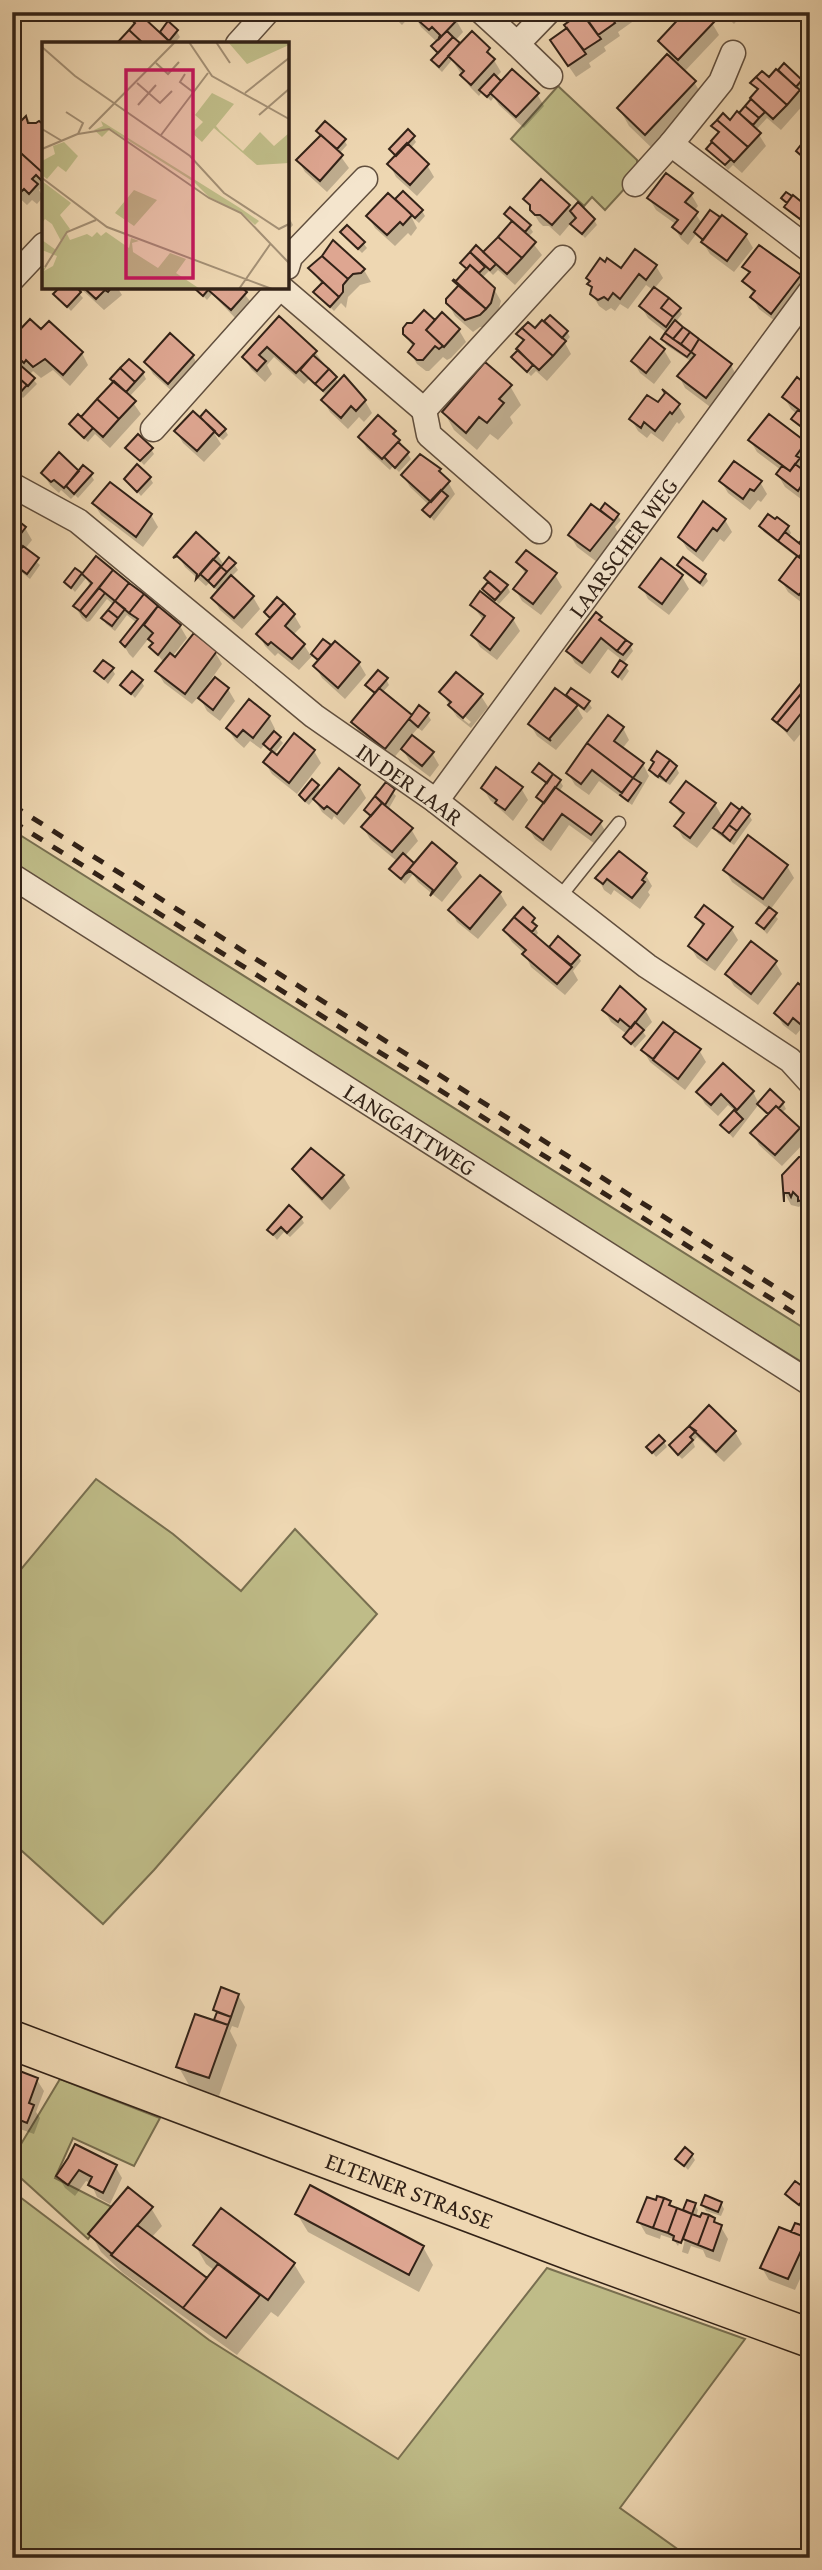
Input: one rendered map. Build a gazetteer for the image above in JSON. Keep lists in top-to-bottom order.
{
  "streets": {
    "main road": ["ELTENER STRASSE"],
    "street": ["LAARSCHER WEG", "IN DER LAAR", "LANGGATTWEG"]
  },
  "crossings": [
    ["LAARSCHER WEG", "IN DER LAAR"]
  ]
}
